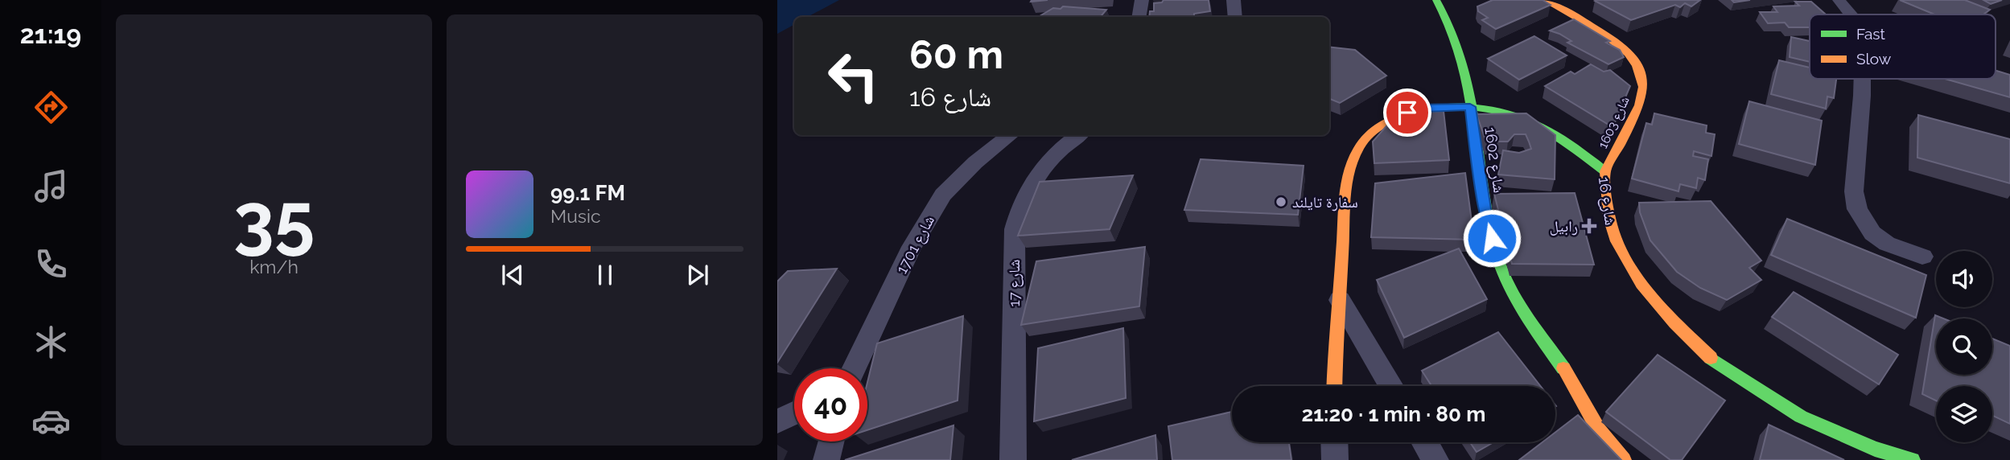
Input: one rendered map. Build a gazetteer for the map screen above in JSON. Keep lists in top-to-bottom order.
{
  "streets": {
    "street": [
      "شارع 1603",
      "شارع 1602",
      "شارع 16",
      "شارع 1701",
      "شارع 17"
    ]
  },
  "crossings": [
    ["شارع 1603", "شارع 16"],
    ["شارع 1602", "شارع 16"]
  ],
  "places": {
    "other": ["سفارة تايلند"],
    "health": ["رابيل"]
  },
  "legend": ["Fast", "Slow"],
  "page": {
    "tabs": "21:19",
    "tile": ["35", "km/h"],
    "turn": ["60 m", "شارع 16"],
    "song": ["99.1 FM", "Music"],
    "limit": "40",
    "trip": "21:20 · 1 min · 80 m"
  }
}
